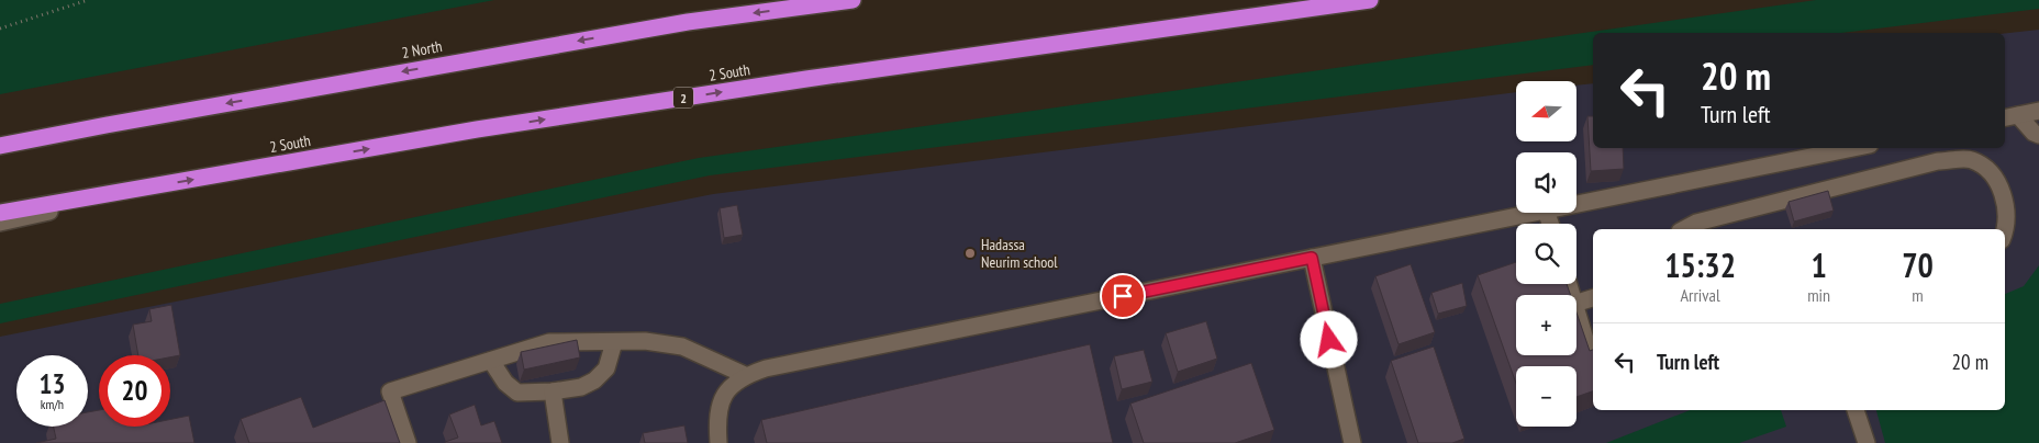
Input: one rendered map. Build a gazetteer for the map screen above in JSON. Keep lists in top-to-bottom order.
{
  "streets": {
    "highway": ["2 North", "2 South", "2"]
  },
  "one_way": ["2 North", "2 South"],
  "places": ["Hadassa Neurim school"],
  "north": "left",
  "page": {
    "turn": ["20 m", "Turn left"],
    "map_buttons": ["+", "−"],
    "eta": [
      "15:32",
      "Arrival",
      "1",
      "min",
      "70",
      "m"
    ],
    "list": [
      {
        "name": "Turn left",
        "value": "20 m"
      }
    ],
    "speed": "13 km/h",
    "limit": "20"
  }
}
